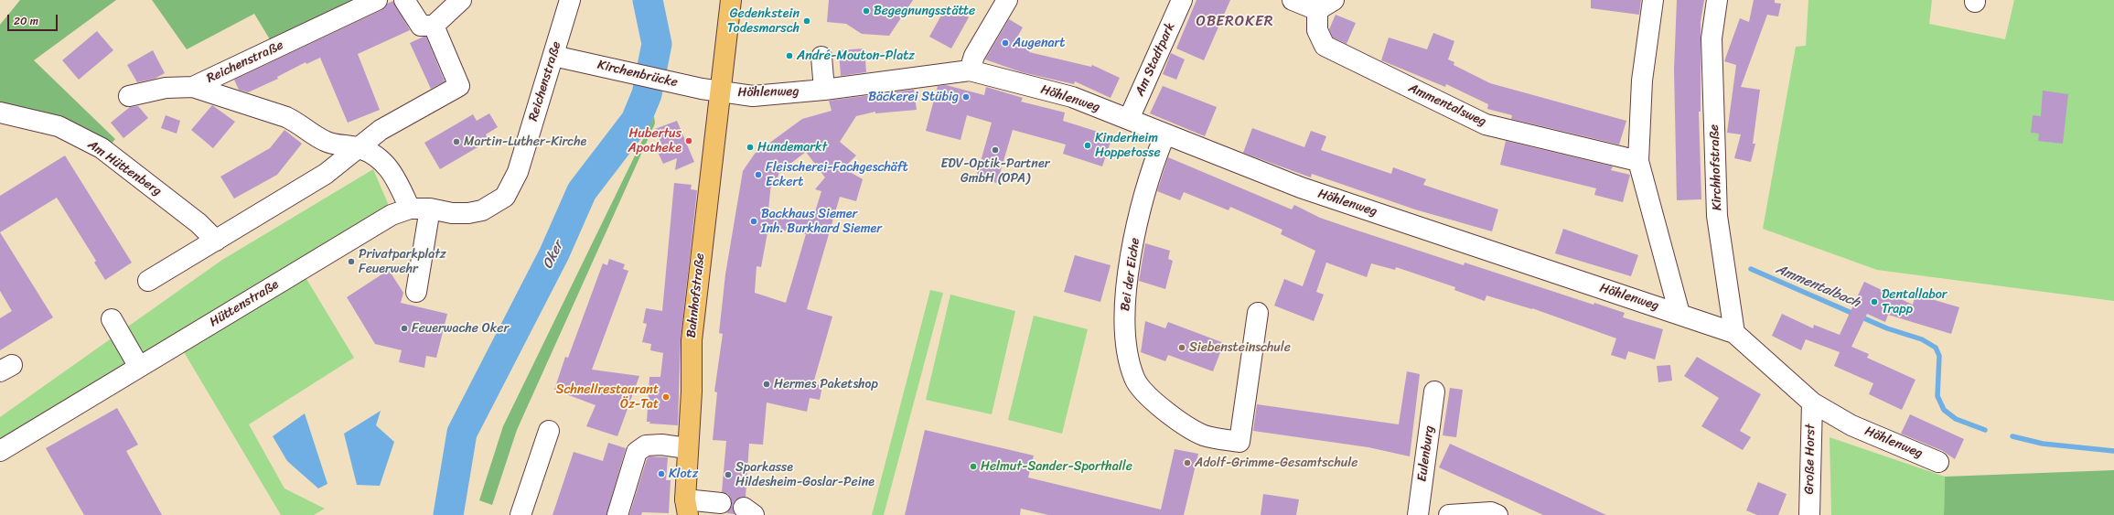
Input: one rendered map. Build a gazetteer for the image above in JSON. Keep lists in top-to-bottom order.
{
  "streets": {
    "main road": ["Bahnhofstraße"],
    "street": [
      "Am Stadtpark",
      "Reichenstraße",
      "Kirchenbrücke",
      "Höhlenweg",
      "Ammentalsweg",
      "Kirchhofstraße",
      "Am Hüttenberg",
      "Bei der Eiche",
      "Hüttenstraße",
      "Eulenburg",
      "Große Horst"
    ]
  },
  "crossings": [
    ["Am Stadtpark", "Höhlenweg"],
    ["Reichenstraße", "Kirchenbrücke"],
    ["Reichenstraße", "Hüttenstraße"],
    ["Kirchenbrücke", "Höhlenweg"],
    ["Kirchenbrücke", "Bahnhofstraße"],
    ["Höhlenweg", "Kirchhofstraße"],
    ["Höhlenweg", "Bei der Eiche"],
    ["Höhlenweg", "Bahnhofstraße"],
    ["Höhlenweg", "Große Horst"]
  ],
  "districts": ["OBEROKER"],
  "water": ["Oker", "Ammentalbach"],
  "places": [
    "Begegnungsstätte",
    "Gedenkstein Todesmarsch",
    "Augenart",
    "André-Mouton-Platz",
    "Bäckerei Stübig",
    "Hubertus Apotheke",
    "Martin-Luther-Kirche",
    "Kinderheim Hoppetosse",
    "Hundemarkt",
    "EDV-Optik-Partner GmbH (OPA)",
    "Fleischerei-Fachgeschäft Eckert",
    "Backhaus Siemer Inh. Burkhard Siemer",
    "Privatparkplatz Feuerwehr",
    "Dentallabor Trapp",
    "Feuerwache Oker",
    "Siebensteinschule",
    "Hermes Paketshop",
    "Schnellrestaurant Öz-Tat",
    "Adolf-Grimme-Gesamtschule",
    "Helmut-Sander-Sporthalle",
    "Klotz",
    "Sparkasse Hildesheim-Goslar-Peine"
  ],
  "scale_bar": "20 m"
}
